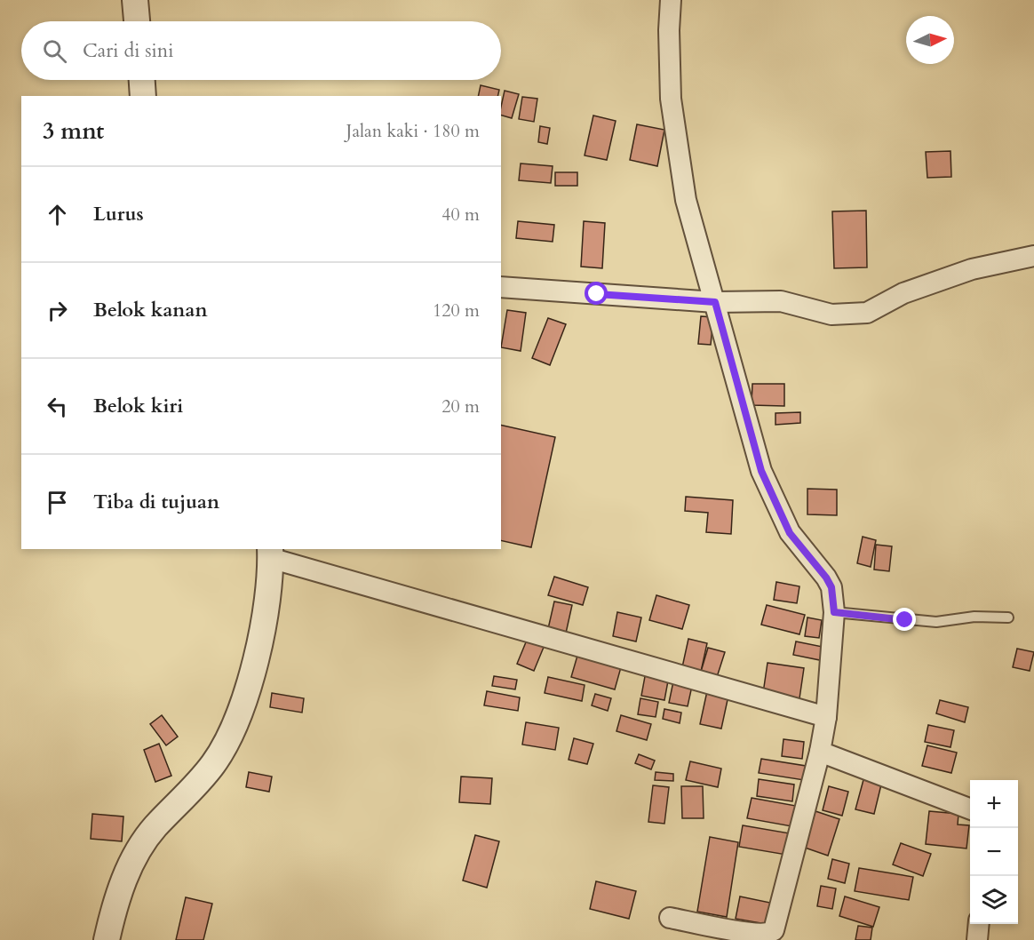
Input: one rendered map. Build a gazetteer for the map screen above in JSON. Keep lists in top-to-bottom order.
{
  "north": "right",
  "page": {
    "search": "Cari di sini",
    "heading": ["3 mnt", "Jalan kaki · 180 m"],
    "list": [
      ["Lurus", "40 m"],
      ["Belok kanan", "120 m"],
      ["Belok kiri", "20 m"],
      "Tiba di tujuan"
    ],
    "map_buttons": ["+", "−"]
  }
}
